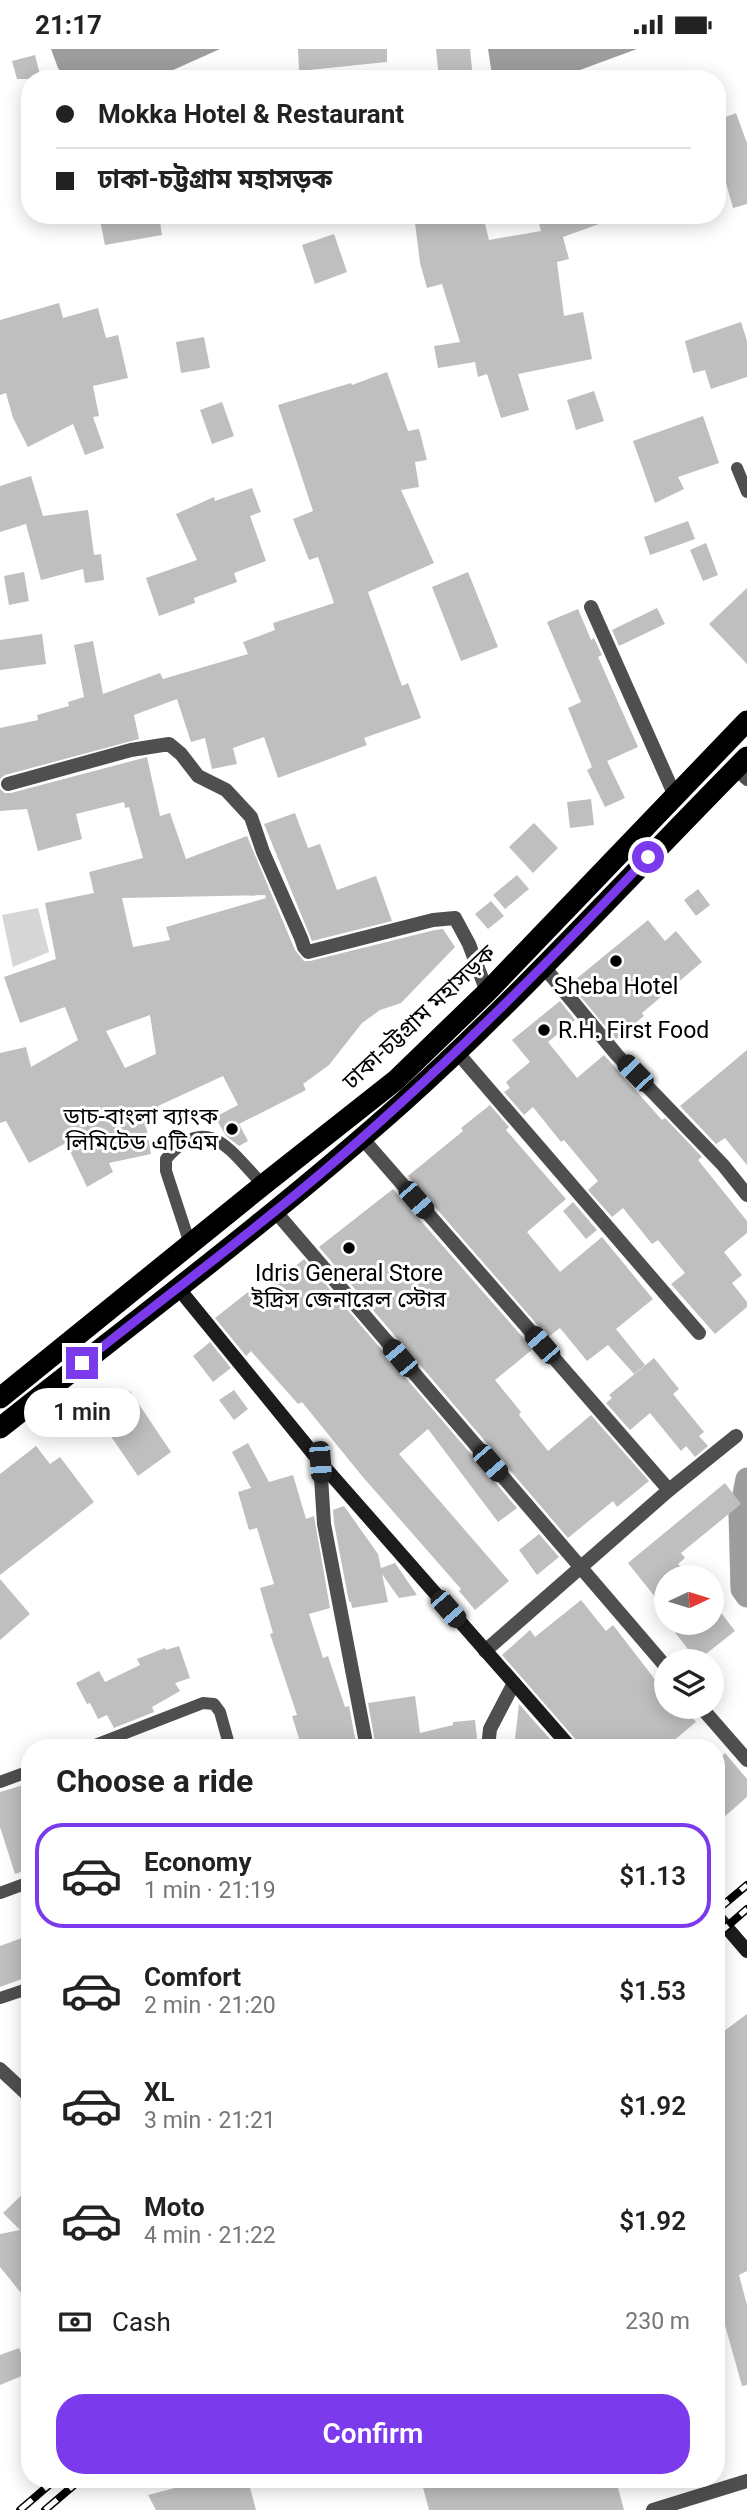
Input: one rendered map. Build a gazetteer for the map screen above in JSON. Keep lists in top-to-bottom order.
{
  "streets": {
    "highway": ["ঢাকা-চট্টগ্রাম মহাসড়ক"]
  },
  "places": [
    "Sheba Hotel",
    "R.H. First Food",
    "ডাচ-বাংলা ব্যাংক লিমিটেড এটিএম",
    "Idris General Store ইদ্রিস জেনারেল স্টোর"
  ],
  "north": "right",
  "page": {
    "status": "21:17",
    "banner": ["Mokka Hotel & Restaurant", "ঢাকা-চট্টগ্রাম মহাসড়ক"],
    "bubble": "1 min",
    "heading": "Choose a ride",
    "list": [
      {
        "name": "Economy",
        "note": "1 min · 21:19",
        "value": "$1.13"
      },
      {
        "name": "Comfort",
        "note": "2 min · 21:20",
        "value": "$1.53"
      },
      {
        "name": "XL",
        "note": "3 min · 21:21",
        "value": "$1.92"
      },
      {
        "name": "Moto",
        "note": "4 min · 21:22",
        "value": "$1.92"
      }
    ],
    "pay": ["Cash", "230 m"],
    "buttons": "Confirm"
  }
}
